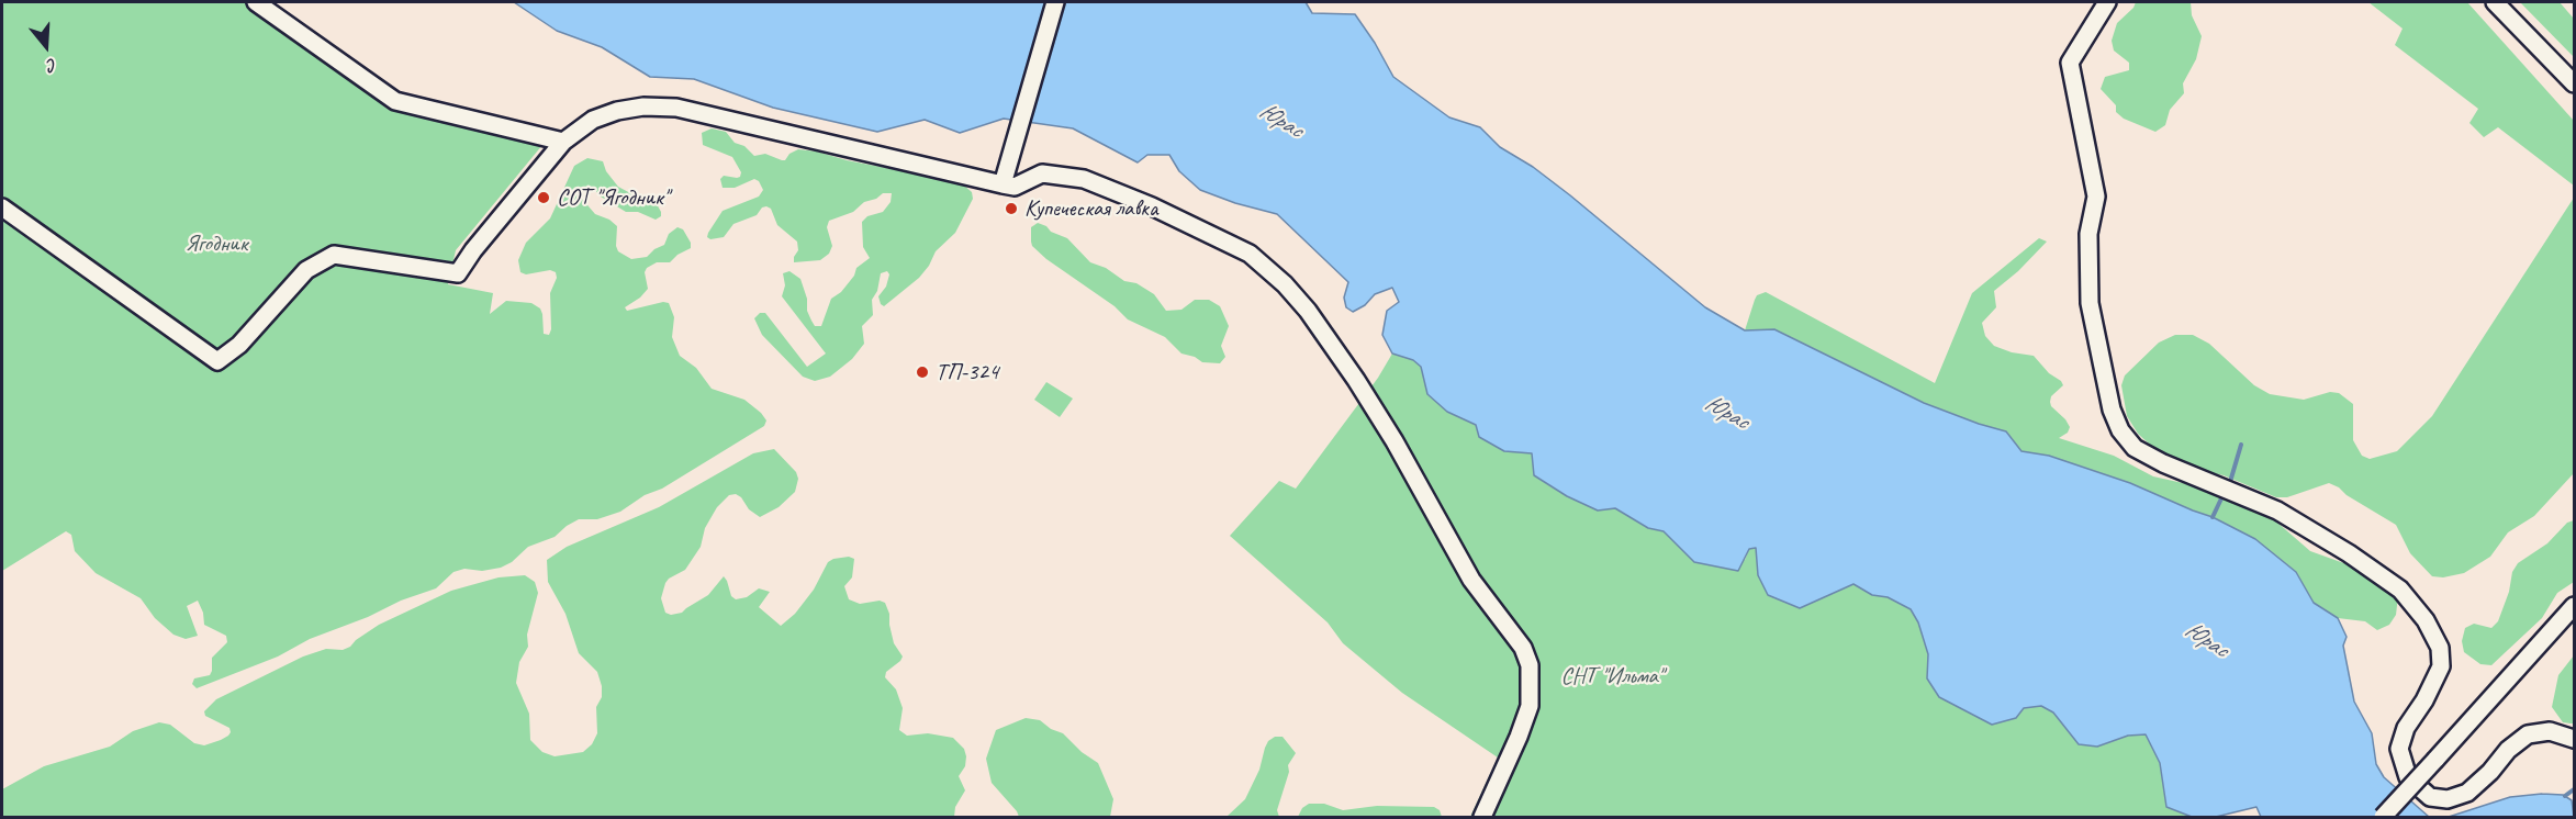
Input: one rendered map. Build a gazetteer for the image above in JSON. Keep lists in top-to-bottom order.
{
  "water": ["Юрас"],
  "parks": ["Ягодник", "СНТ \"Ильма\""],
  "places": ["СОТ \"Ягодник\"", "Купеческая лавка", "ТП-324"],
  "north": "bottom"
}
